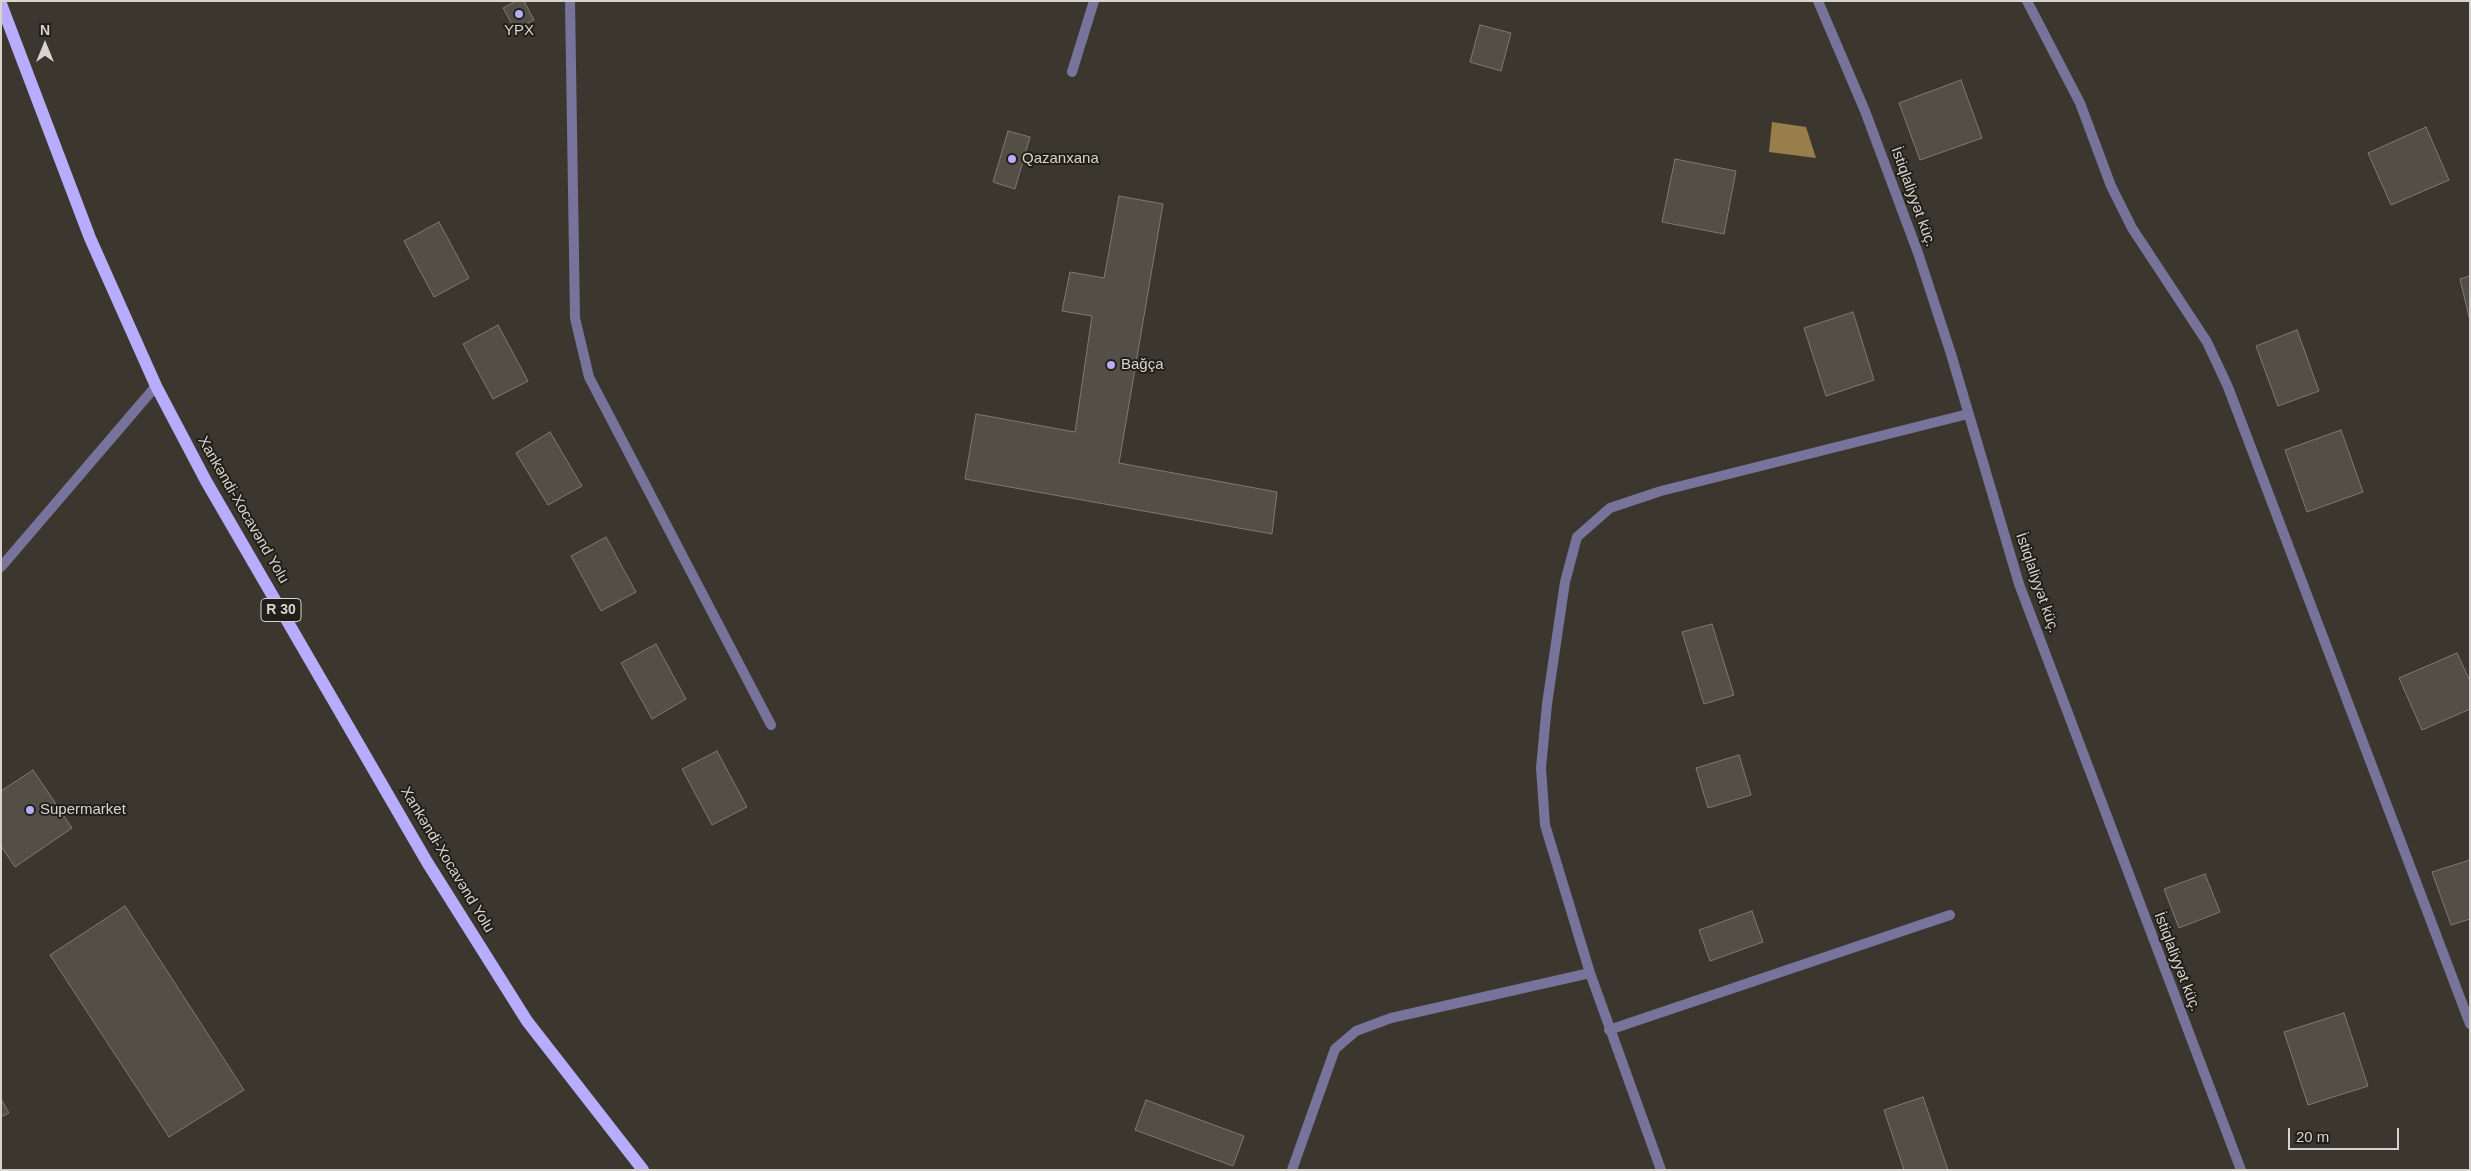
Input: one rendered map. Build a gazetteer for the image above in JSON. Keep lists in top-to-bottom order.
{
  "streets": {
    "main road": ["Xankəndi-Xocavənd Yolu", "R 30"],
    "street": ["İstiqlaliyyət küç."]
  },
  "places": [
    "YPX",
    "Qazanxana",
    "Bağça",
    "Supermarket"
  ],
  "scale_bar": "20 m",
  "north": "top"
}
